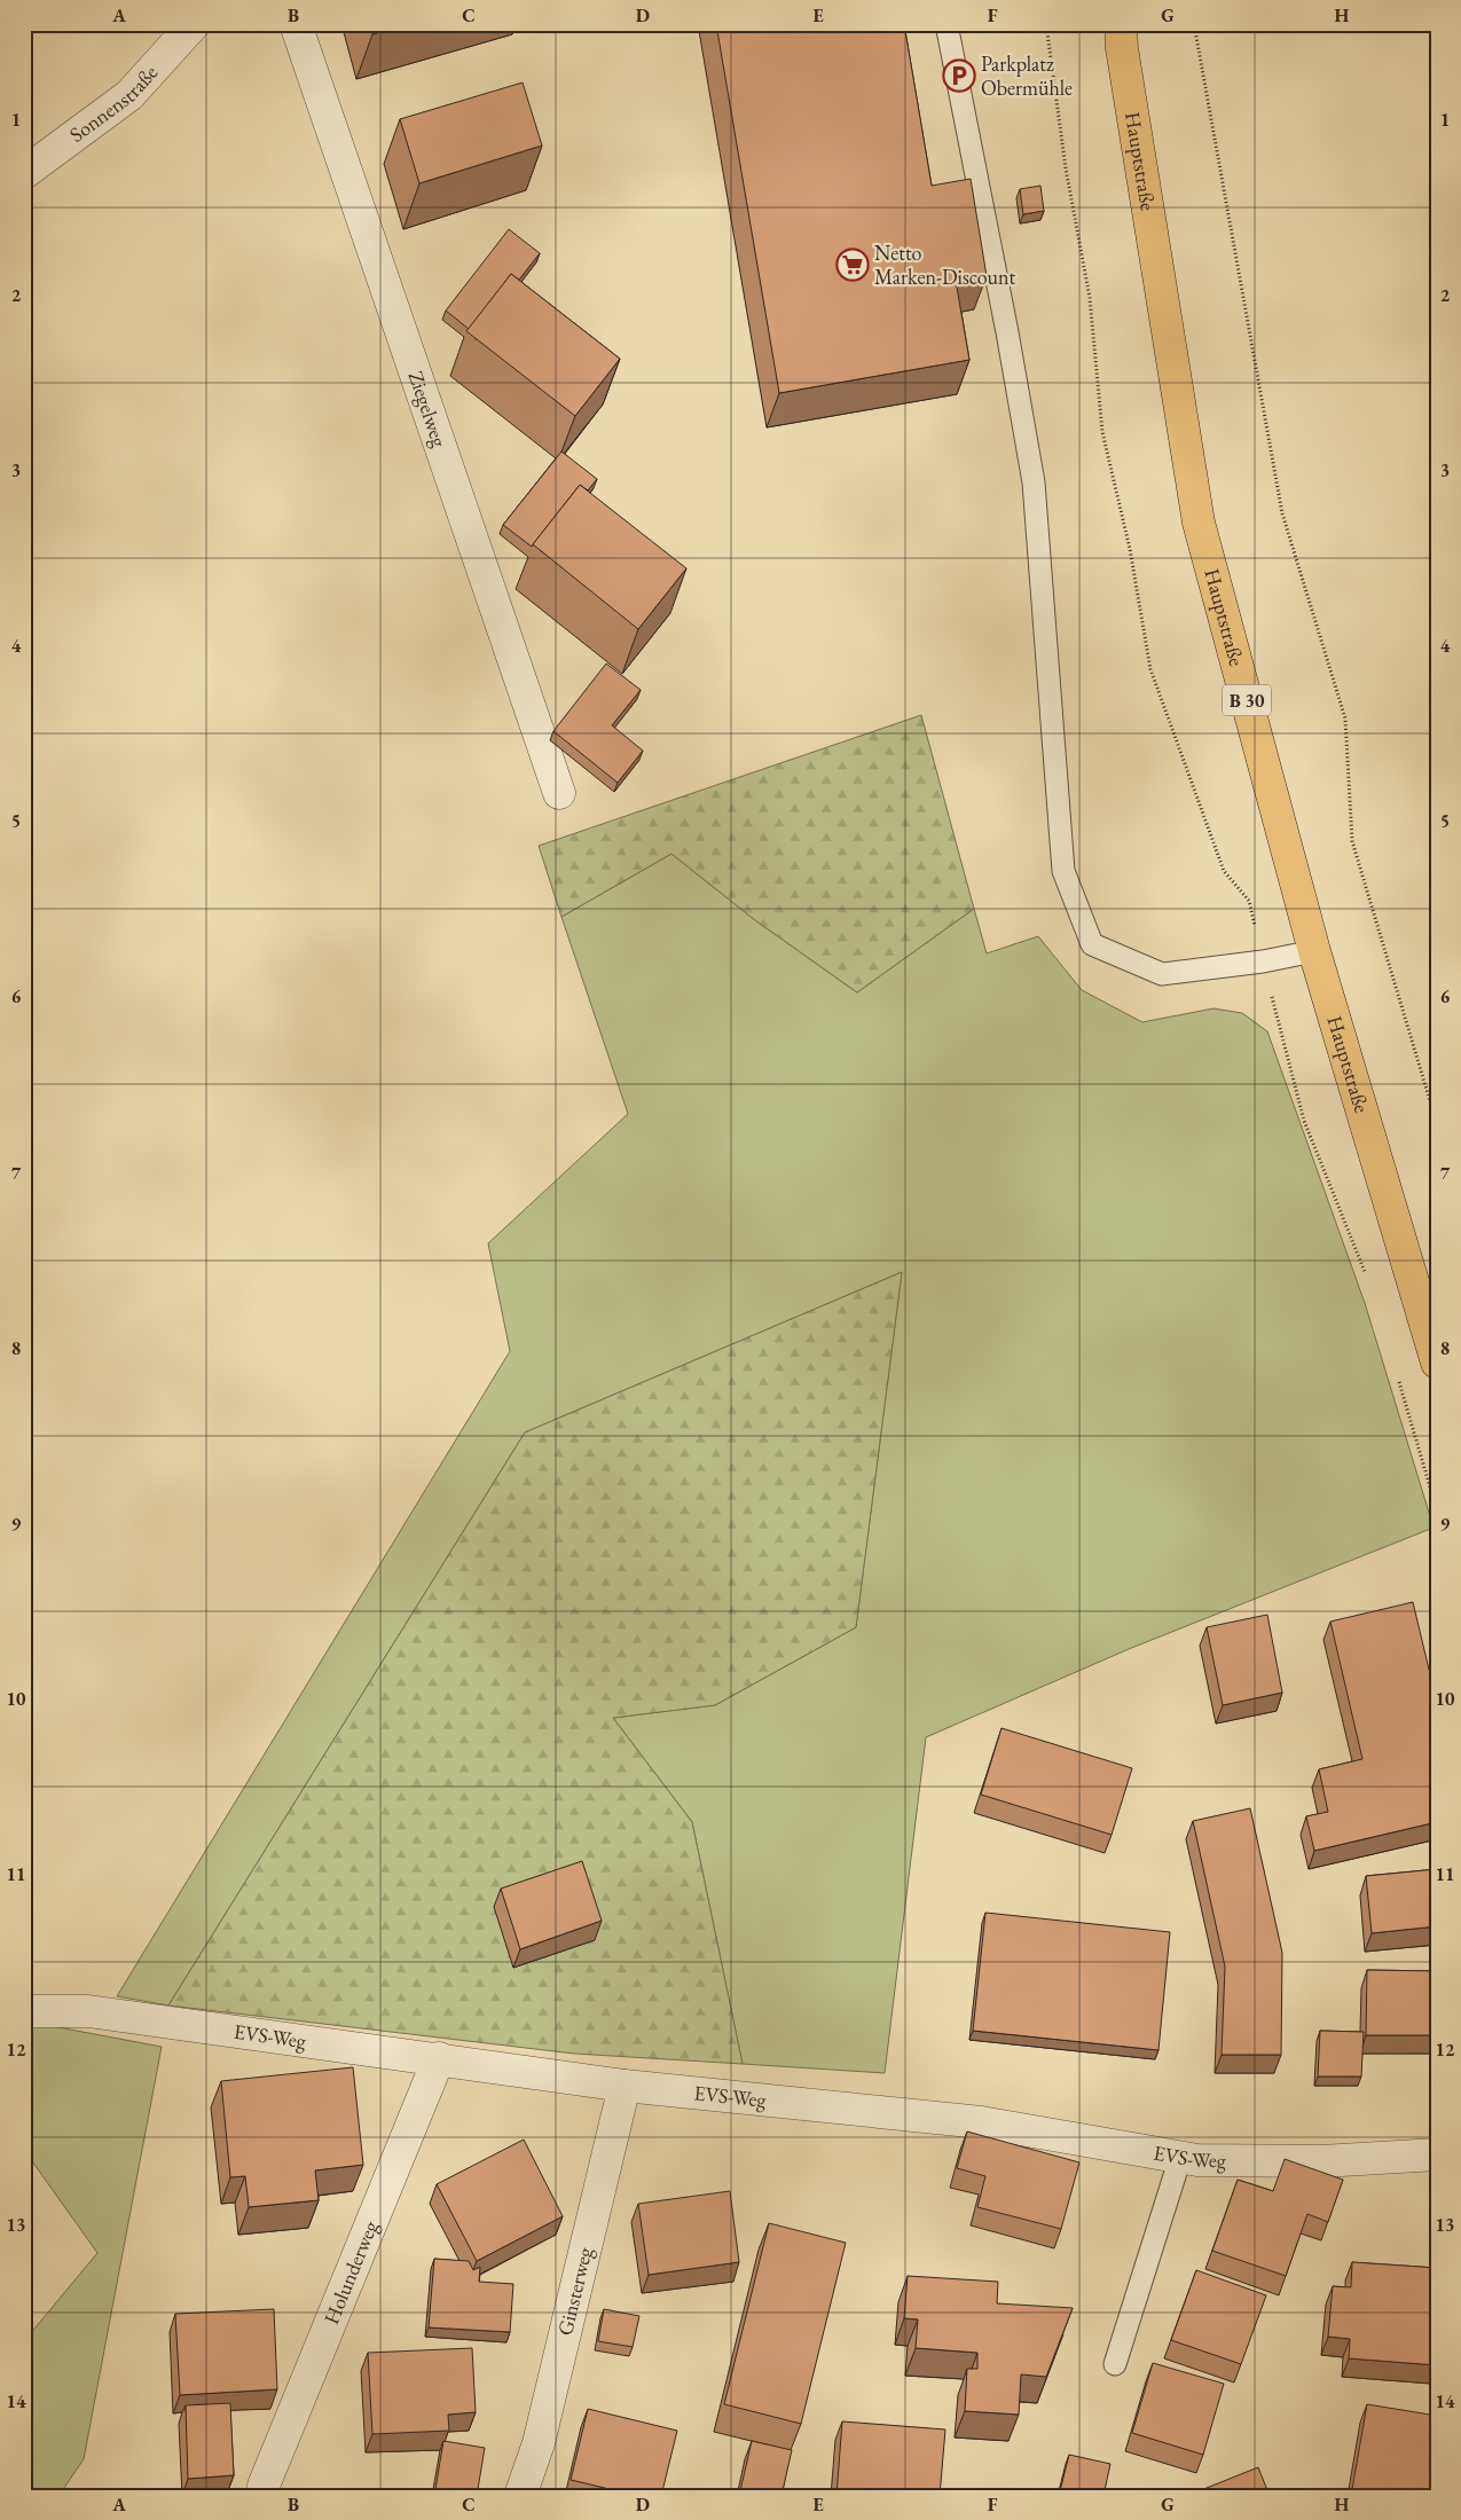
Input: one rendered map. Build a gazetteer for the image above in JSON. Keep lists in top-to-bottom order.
{
  "streets": {
    "main road": ["Hauptstraße", "B 30"],
    "street": [
      "Sonnenstraße",
      "Ziegelweg",
      "EVS-Weg",
      "Holunderweg",
      "Ginsterweg"
    ]
  },
  "crossings": [
    ["EVS-Weg", "Holunderweg"],
    ["EVS-Weg", "Ginsterweg"]
  ],
  "places": {
    "parking": ["Parkplatz Obermühle"],
    "supermarket": ["Netto Marken-Discount"]
  },
  "grid": {
    "columns": [
      "A",
      "B",
      "C",
      "D",
      "E",
      "F",
      "G",
      "H"
    ],
    "rows": [
      "1",
      "2",
      "3",
      "4",
      "5",
      "6",
      "7",
      "8",
      "9",
      "10",
      "11",
      "12",
      "13",
      "14"
    ]
  }
}
